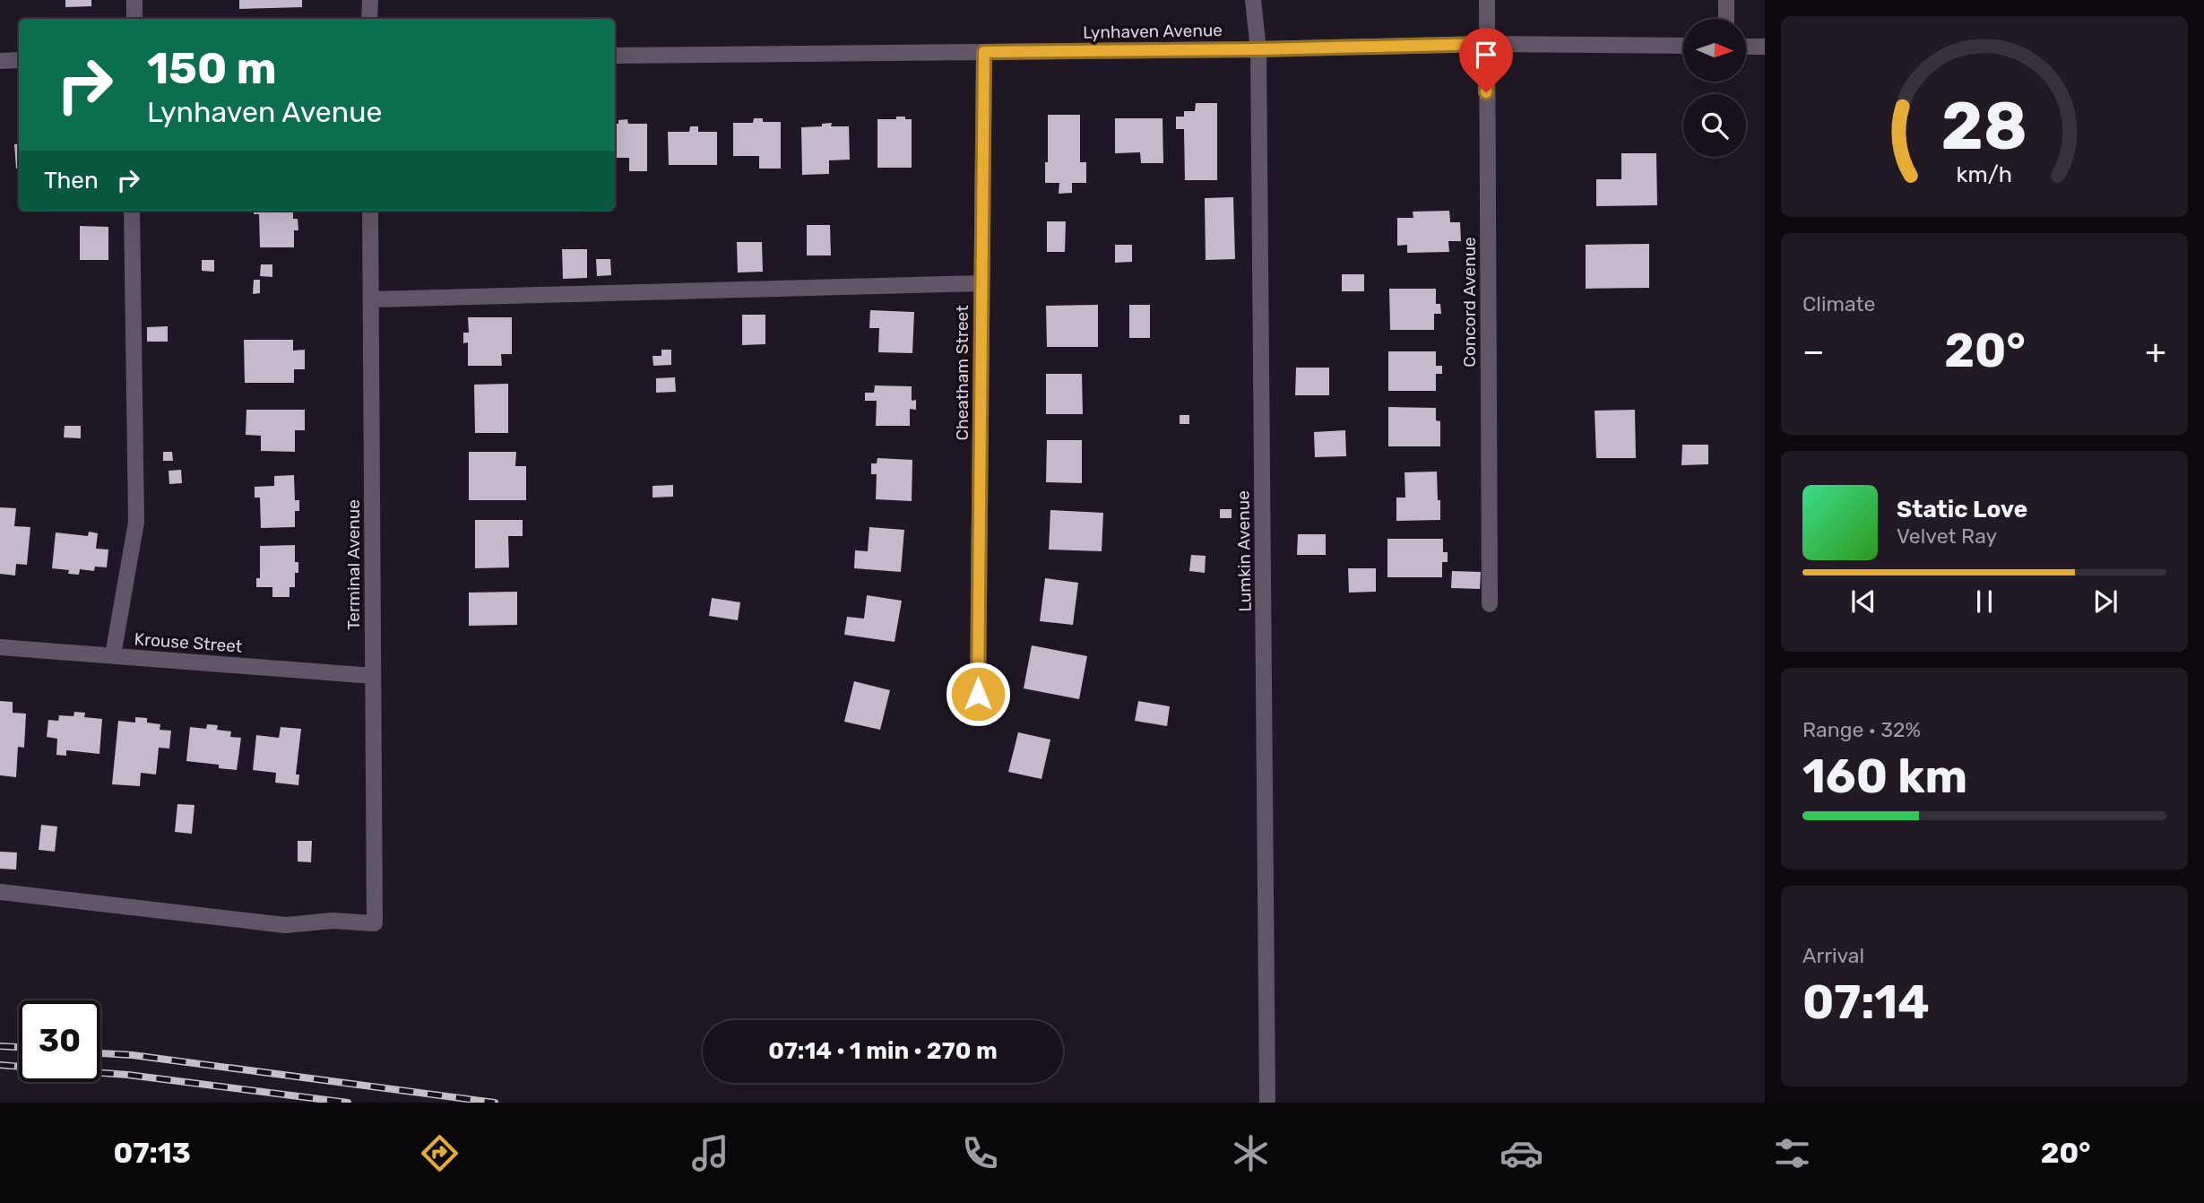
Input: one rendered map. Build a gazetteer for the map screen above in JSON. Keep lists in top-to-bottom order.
{
  "streets": {
    "street": [
      "Lynhaven Avenue",
      "Concord Avenue",
      "Cheatham Street",
      "Lumkin Avenue",
      "Terminal Avenue",
      "Krouse Street"
    ]
  },
  "crossings": [
    ["Lynhaven Avenue", "Concord Avenue"],
    ["Lynhaven Avenue", "Cheatham Street"],
    ["Lynhaven Avenue", "Lumkin Avenue"],
    ["Terminal Avenue", "Krouse Street"]
  ],
  "north": "right",
  "page": {
    "turn": ["150 m", "Lynhaven Avenue"],
    "then": "Then",
    "tile": [
      "Climate",
      ["Range · 32%", "160 km"],
      ["Arrival", "07:14"]
    ],
    "heat": ["−", "20°", "+"],
    "song": ["Static Love", "Velvet Ray"],
    "limit": "30",
    "trip": "07:14 · 1 min · 270 m",
    "tabs": ["07:13", "20°"],
    "gauge": ["28", "km/h"]
  }
}
